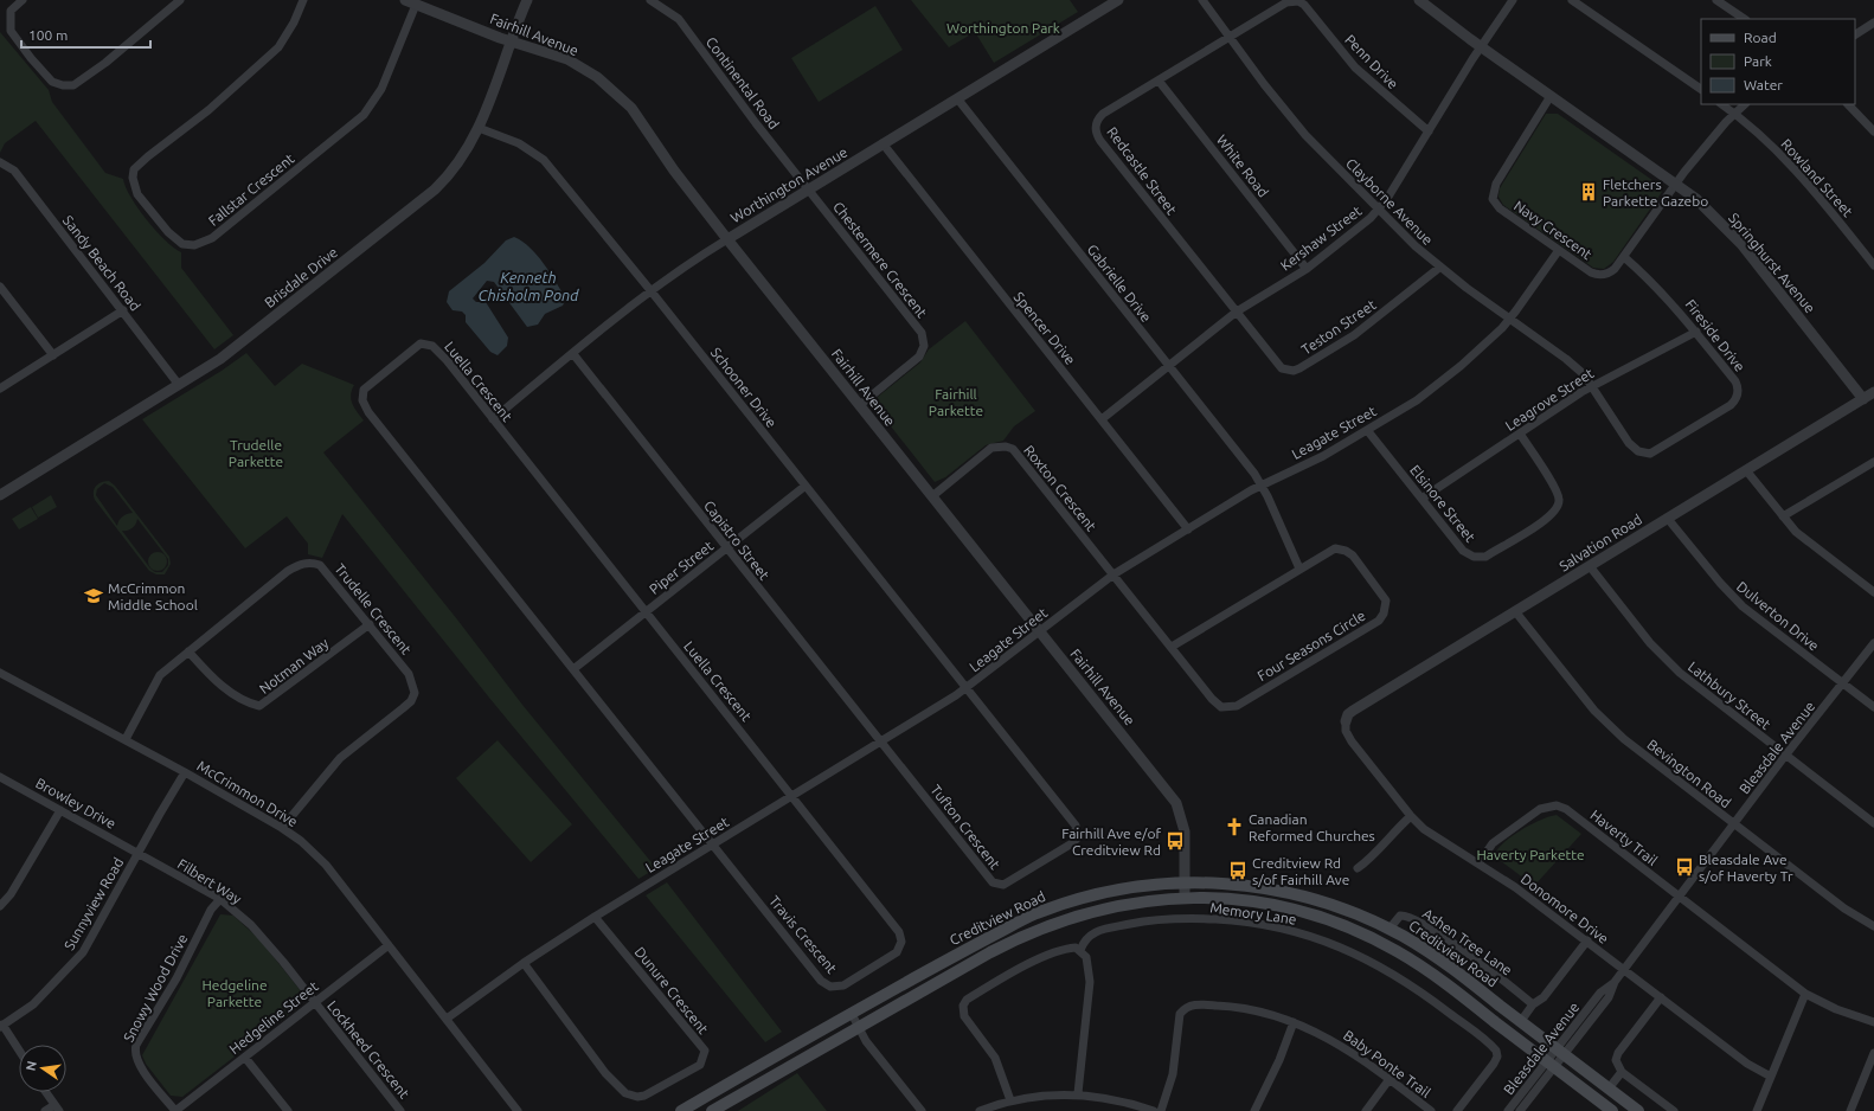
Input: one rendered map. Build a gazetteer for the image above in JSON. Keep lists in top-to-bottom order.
{
  "streets": {
    "main road": ["Creditview Road"],
    "street": [
      "Fairhill Avenue",
      "Penn Drive",
      "Continental Road",
      "White Road",
      "Redcastle Street",
      "Rowland Street",
      "Worthington Avenue",
      "Fallstar Crescent",
      "Clayborne Avenue",
      "Navy Crescent",
      "Kershaw Street",
      "Chestermere Crescent",
      "Sandy Beach Road",
      "Springhurst Avenue",
      "Brisdale Drive",
      "Gabrielle Drive",
      "Teston Street",
      "Spencer Drive",
      "Fireside Drive",
      "Luella Crescent",
      "Schooner Drive",
      "Leagrove Street",
      "Leagate Street",
      "Roxton Crescent",
      "Elsinore Street",
      "Capistro Street",
      "Salvation Road",
      "Piper Street",
      "Trudelle Crescent",
      "Dulverton Drive",
      "Four Seasons Circle",
      "Notman Way",
      "Lathbury Street",
      "Bleasdale Avenue",
      "Bevington Road",
      "McCrimmon Drive",
      "Browley Drive",
      "Tufton Crescent",
      "Haverty Trail",
      "Filbert Way",
      "Sunnyview Road",
      "Donomore Drive",
      "Memory Lane",
      "Travis Crescent",
      "Ashen Tree Lane",
      "Snowy Wood Drive",
      "Dunure Crescent",
      "Hedgeline Street",
      "Lockheed Crescent",
      "Baby Ponte Trail"
    ]
  },
  "crossings": [
    ["Fairhill Avenue", "Worthington Avenue"],
    ["Fairhill Avenue", "Fallstar Crescent"],
    ["Fairhill Avenue", "Chestermere Crescent"],
    ["Fairhill Avenue", "Brisdale Drive"],
    ["Fairhill Avenue", "Leagate Street"],
    ["Fairhill Avenue", "Roxton Crescent"],
    ["Fairhill Avenue", "Creditview Road"],
    ["Penn Drive", "Redcastle Street"],
    ["Penn Drive", "Clayborne Avenue"],
    ["Penn Drive", "Kershaw Street"],
    ["Continental Road", "Worthington Avenue"],
    ["Continental Road", "Chestermere Crescent"],
    ["White Road", "Redcastle Street"],
    ["White Road", "Kershaw Street"],
    ["Redcastle Street", "Clayborne Avenue"],
    ["Redcastle Street", "Kershaw Street"],
    ["Redcastle Street", "Teston Street"],
    ["Rowland Street", "Navy Crescent"],
    ["Worthington Avenue", "Chestermere Crescent"],
    ["Worthington Avenue", "Gabrielle Drive"],
    ["Worthington Avenue", "Spencer Drive"],
    ["Worthington Avenue", "Luella Crescent"],
    ["Worthington Avenue", "Schooner Drive"],
    ["Worthington Avenue", "Capistro Street"],
    ["Clayborne Avenue", "Kershaw Street"],
    ["Clayborne Avenue", "Teston Street"],
    ["Clayborne Avenue", "Fireside Drive"],
    ["Clayborne Avenue", "Leagrove Street"],
    ["Clayborne Avenue", "Leagate Street"],
    ["Navy Crescent", "Springhurst Avenue"],
    ["Navy Crescent", "Fireside Drive"],
    ["Navy Crescent", "Leagate Street"],
    ["Kershaw Street", "Springhurst Avenue"],
    ["Kershaw Street", "Gabrielle Drive"],
    ["Kershaw Street", "Teston Street"],
    ["Kershaw Street", "Spencer Drive"],
    ["Sandy Beach Road", "Brisdale Drive"],
    ["Springhurst Avenue", "Salvation Road"],
    ["Brisdale Drive", "Schooner Drive"],
    ["Gabrielle Drive", "Leagate Street"],
    ["Gabrielle Drive", "Four Seasons Circle"],
    ["Spencer Drive", "Leagate Street"],
    ["Fireside Drive", "Leagrove Street"],
    ["Luella Crescent", "Leagate Street"],
    ["Luella Crescent", "Piper Street"],
    ["Luella Crescent", "Travis Crescent"],
    ["Schooner Drive", "Leagate Street"],
    ["Schooner Drive", "Piper Street"],
    ["Schooner Drive", "Tufton Crescent"],
    ["Leagrove Street", "Elsinore Street"],
    ["Leagate Street", "Roxton Crescent"],
    ["Leagate Street", "Elsinore Street"],
    ["Leagate Street", "Capistro Street"],
    ["Leagate Street", "Four Seasons Circle"],
    ["Leagate Street", "McCrimmon Drive"],
    ["Leagate Street", "Tufton Crescent"],
    ["Leagate Street", "Travis Crescent"],
    ["Leagate Street", "Dunure Crescent"],
    ["Roxton Crescent", "Four Seasons Circle"],
    ["Capistro Street", "Piper Street"],
    ["Capistro Street", "Tufton Crescent"],
    ["Salvation Road", "Dulverton Drive"],
    ["Salvation Road", "Lathbury Street"],
    ["Salvation Road", "Bevington Road"],
    ["Salvation Road", "Donomore Drive"],
    ["Trudelle Crescent", "Notman Way"],
    ["Trudelle Crescent", "McCrimmon Drive"],
    ["Dulverton Drive", "Bleasdale Avenue"],
    ["Lathbury Street", "Bleasdale Avenue"],
    ["Bleasdale Avenue", "Bevington Road"],
    ["Bleasdale Avenue", "Haverty Trail"],
    ["Bleasdale Avenue", "Donomore Drive"],
    ["Bleasdale Avenue", "Creditview Road"],
    ["McCrimmon Drive", "Sunnyview Road"],
    ["McCrimmon Drive", "Hedgeline Street"],
    ["Browley Drive", "Filbert Way"],
    ["Browley Drive", "Sunnyview Road"],
    ["Haverty Trail", "Donomore Drive"],
    ["Filbert Way", "Sunnyview Road"],
    ["Filbert Way", "Snowy Wood Drive"],
    ["Filbert Way", "Hedgeline Street"],
    ["Filbert Way", "Lockheed Crescent"],
    ["Creditview Road", "Ashen Tree Lane"],
    ["Snowy Wood Drive", "Hedgeline Street"],
    ["Hedgeline Street", "Lockheed Crescent"]
  ],
  "water": ["Kenneth Chisholm Pond"],
  "parks": [
    "Worthington Park",
    "Fairhill Parkette",
    "Trudelle Parkette",
    "Haverty Parkette",
    "Hedgeline Parkette"
  ],
  "places": {
    "building": ["Fletchers Parkette Gazebo"],
    "school or university": ["McCrimmon Middle School"],
    "church": ["Canadian Reformed Churches"],
    "bus stop": ["Fairhill Ave e/of Creditview Rd", "Bleasdale Ave s/of Haverty Tr", "Creditview Rd s/of Fairhill Ave"]
  },
  "legend": ["Road", "Park", "Water"],
  "scale_bar": "100 m",
  "north": "left"
}
